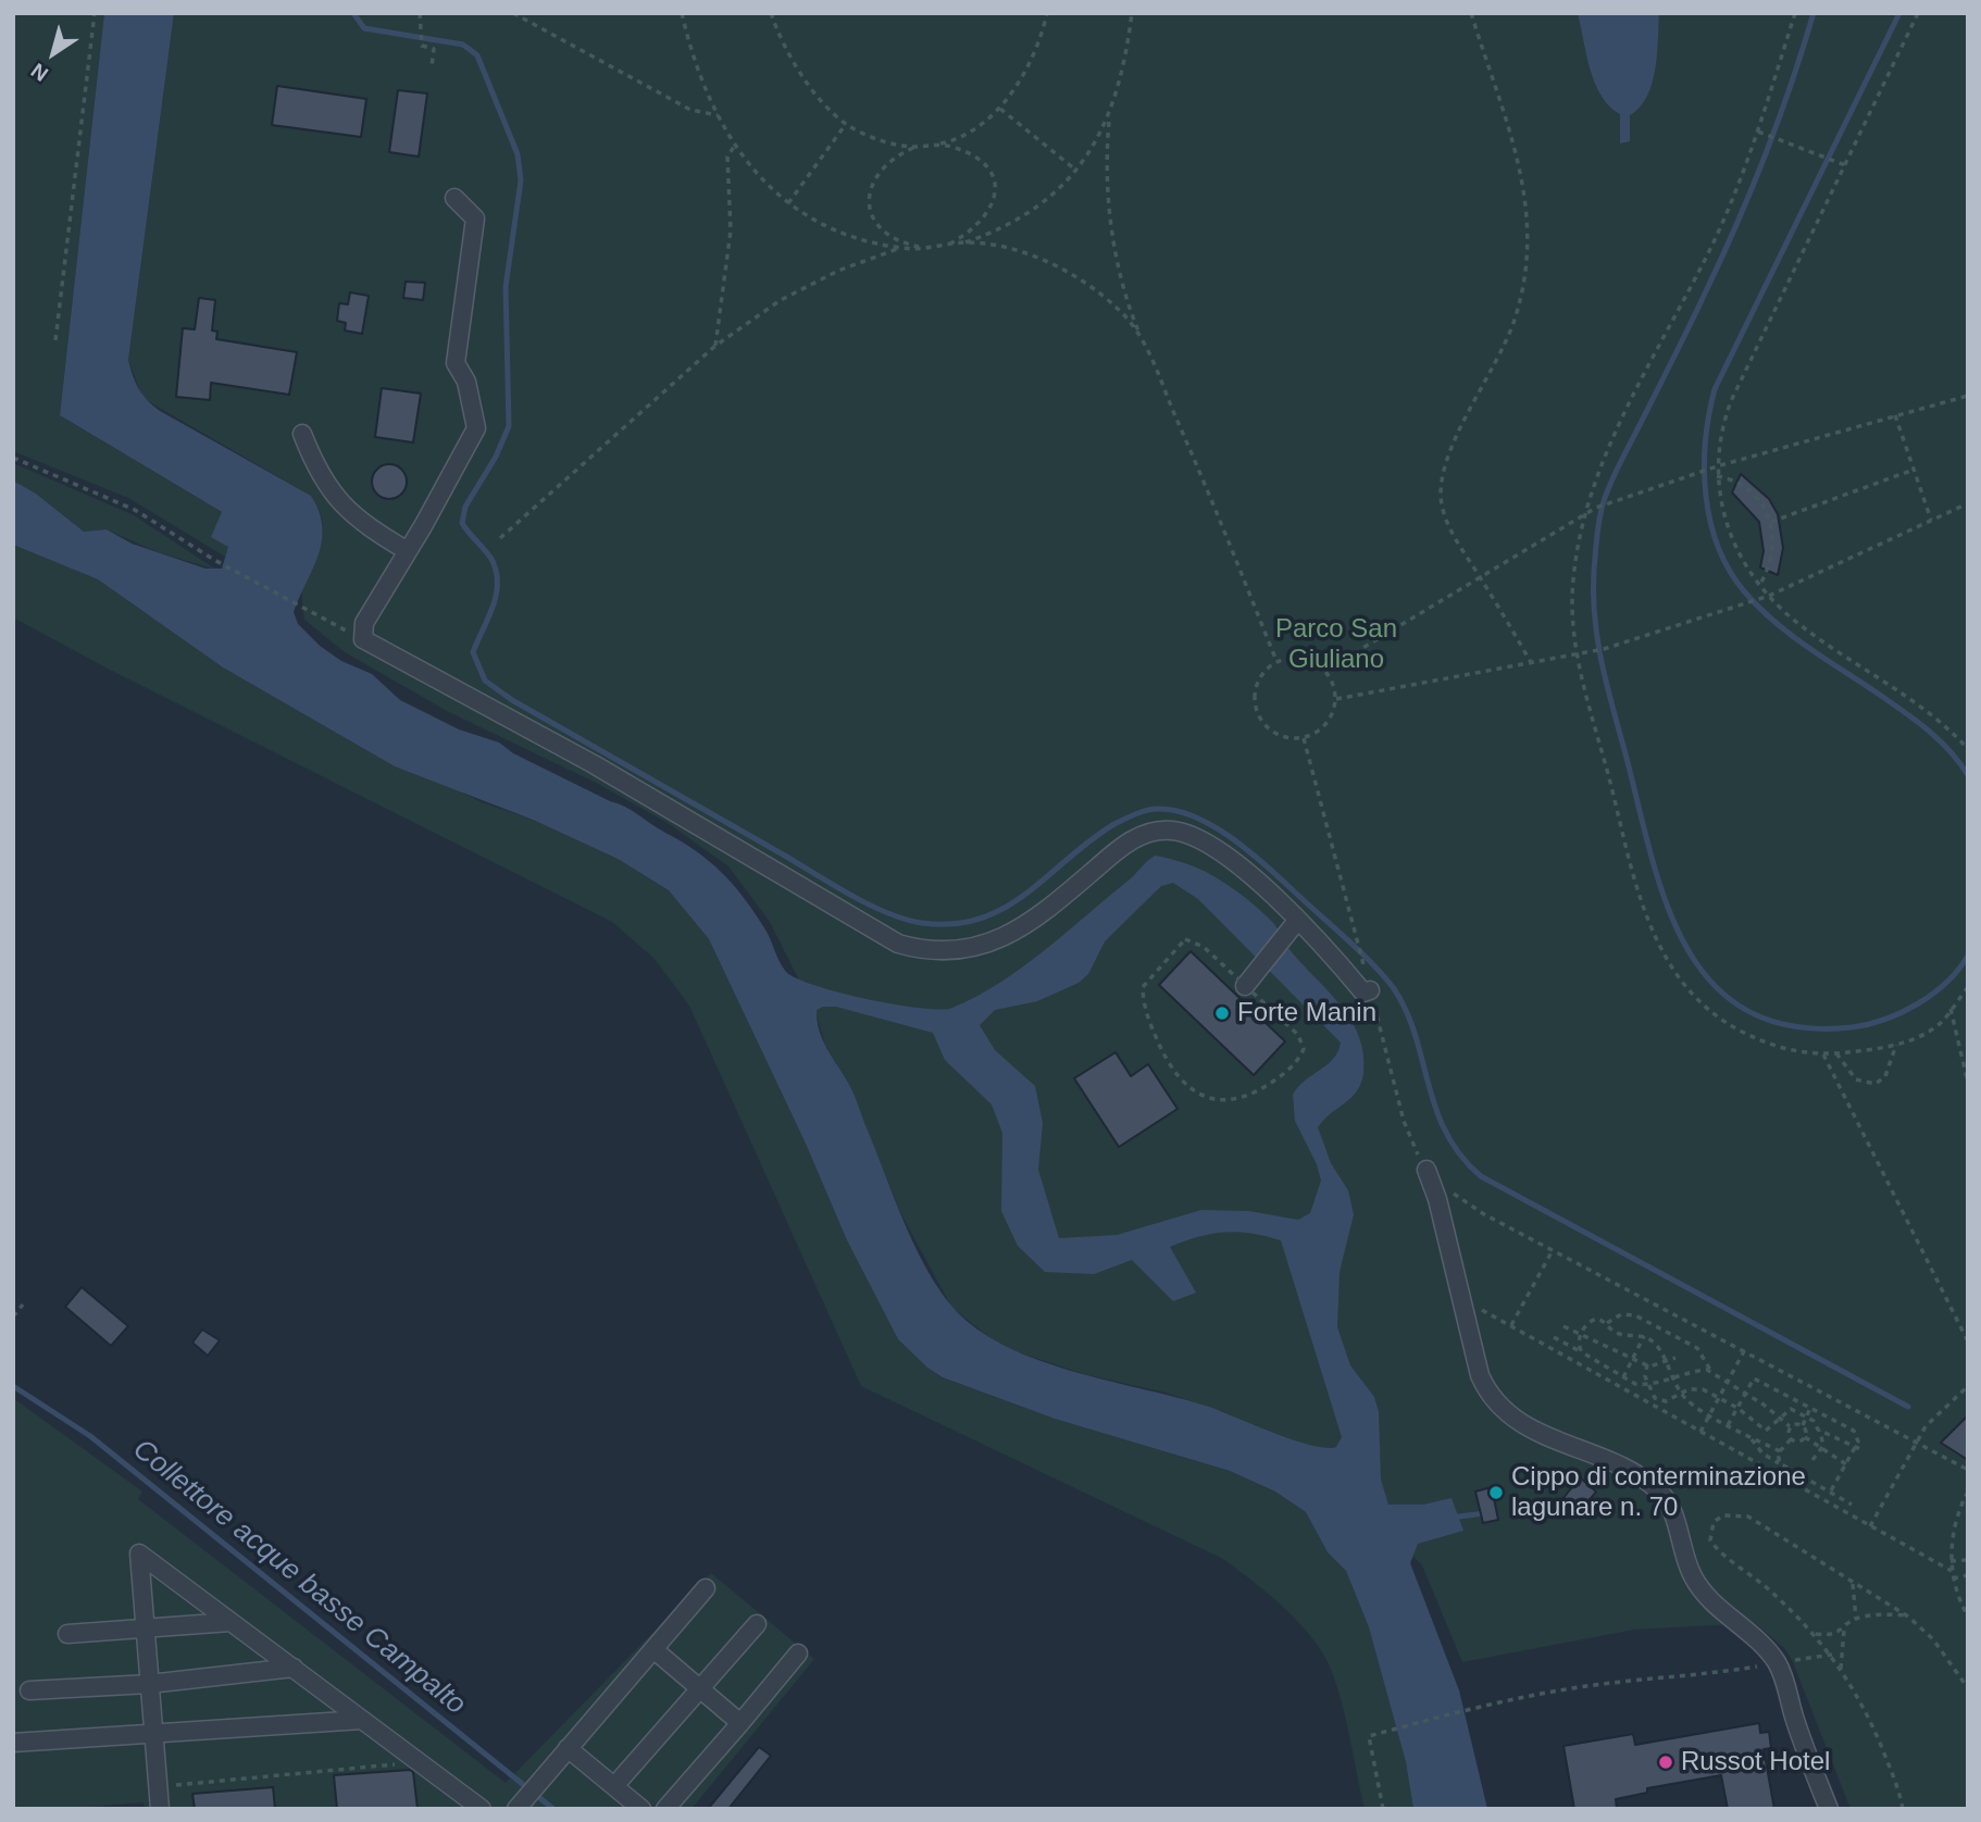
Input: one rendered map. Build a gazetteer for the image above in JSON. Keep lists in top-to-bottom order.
{
  "water": ["Collettore acque basse Campalto"],
  "parks": ["Parco San Giuliano"],
  "places": ["Forte Manin", "Cippo di conterminazione lagunare n. 70", "Russot Hotel"],
  "north": "bottom left"
}
